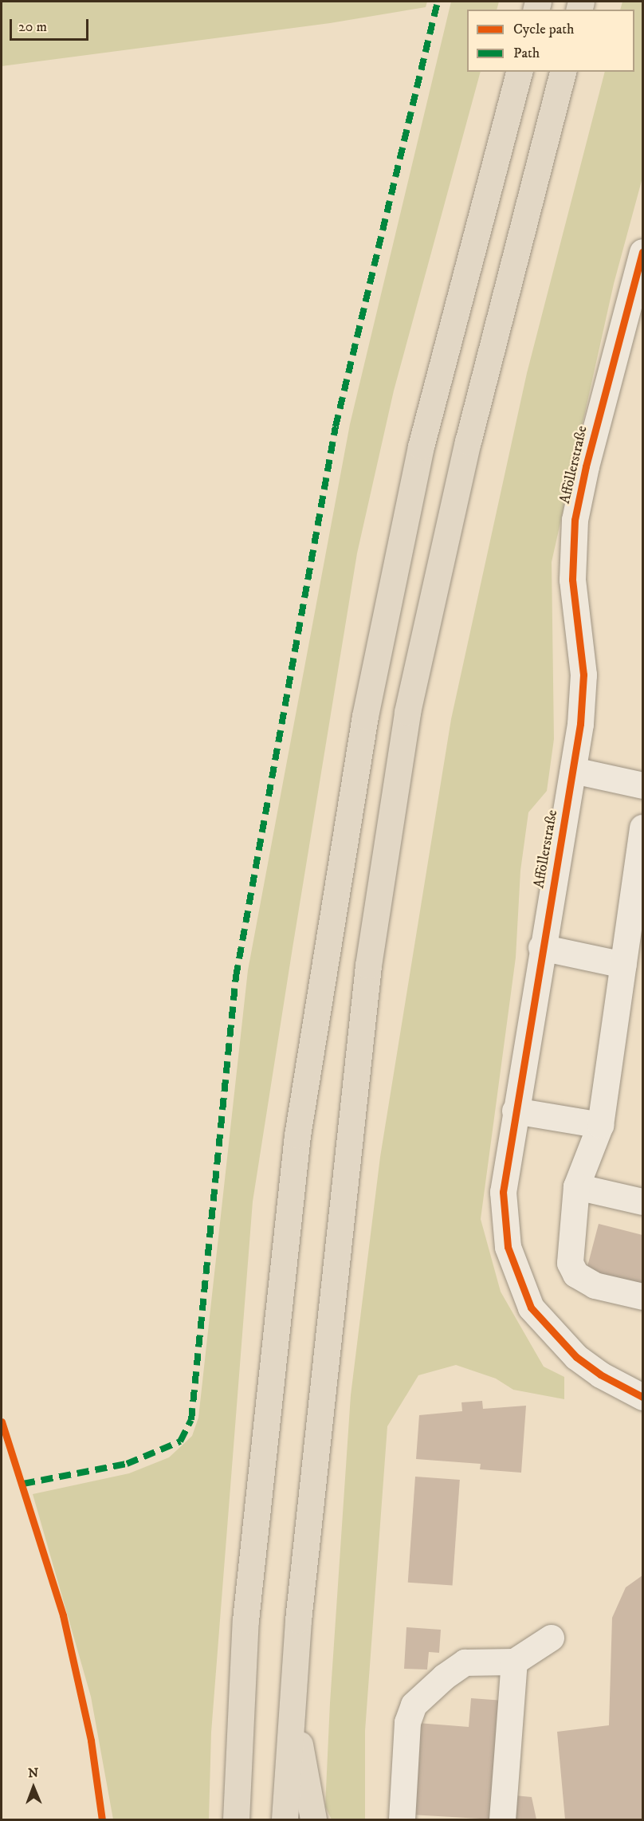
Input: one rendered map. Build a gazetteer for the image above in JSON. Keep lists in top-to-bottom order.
{
  "streets": {
    "street": ["Afföllerstraße"]
  },
  "legend": ["Cycle path", "Path"],
  "scale_bar": "20 m",
  "north": "top"
}
